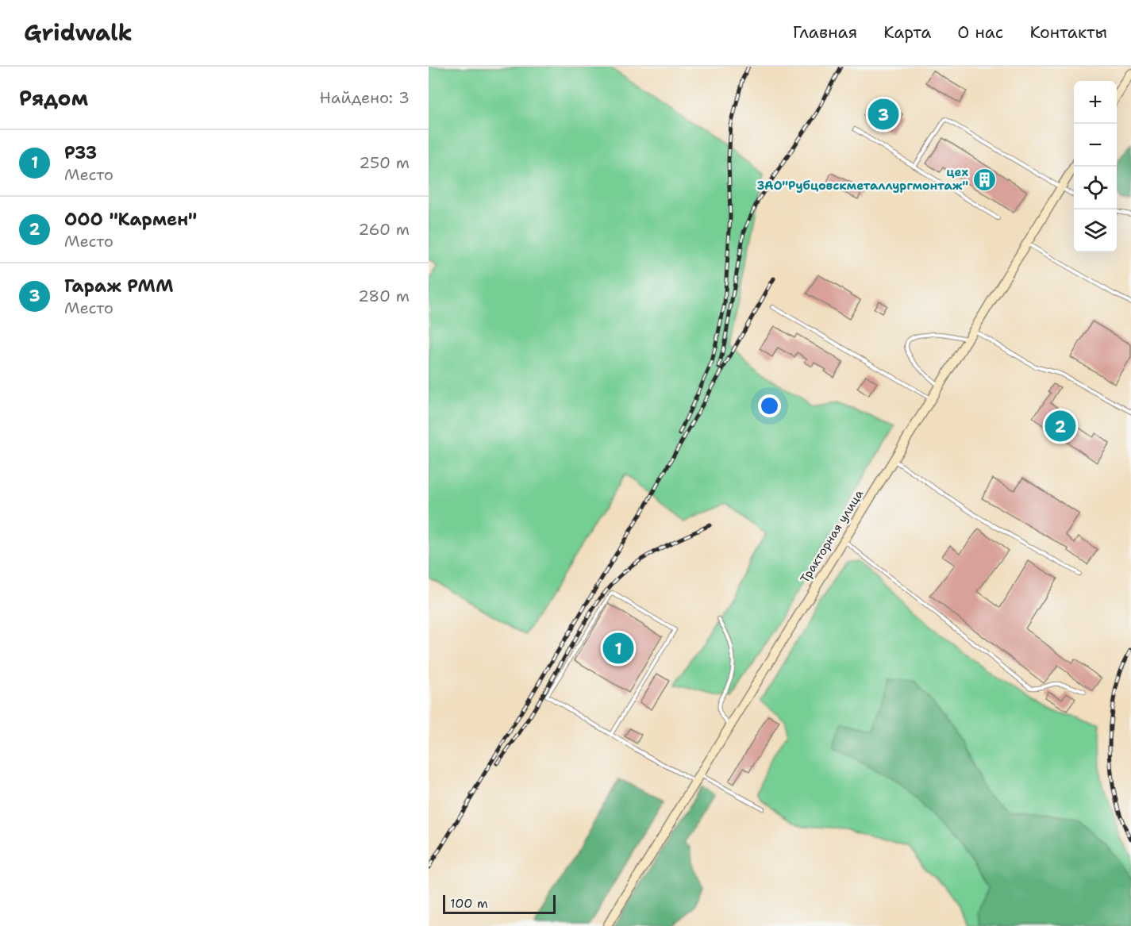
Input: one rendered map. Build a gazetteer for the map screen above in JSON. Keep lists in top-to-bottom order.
{
  "streets": {
    "main road": ["Тракторная улица"]
  },
  "places": {
    "building": ["цех ЗАО\"Рубцовскметаллургмонтаж\""]
  },
  "scale_bar": "100 m",
  "page": {
    "header": "Gridwalk",
    "nav": [
      "Главная",
      "Карта",
      "О нас",
      "Контакты"
    ],
    "heading": ["Рядом", "Найдено: 3"],
    "map_buttons": ["+", "−"],
    "pins": ["3", "2", "1"],
    "list": [
      {
        "mark": "1",
        "name": "РЗЗ",
        "note": "Место",
        "value": "250 m"
      },
      {
        "mark": "2",
        "name": "ООО \"Кармен\"",
        "note": "Место",
        "value": "260 m"
      },
      {
        "mark": "3",
        "name": "Гараж РММ",
        "note": "Место",
        "value": "280 m"
      }
    ],
    "scale": "100 m"
  }
}
